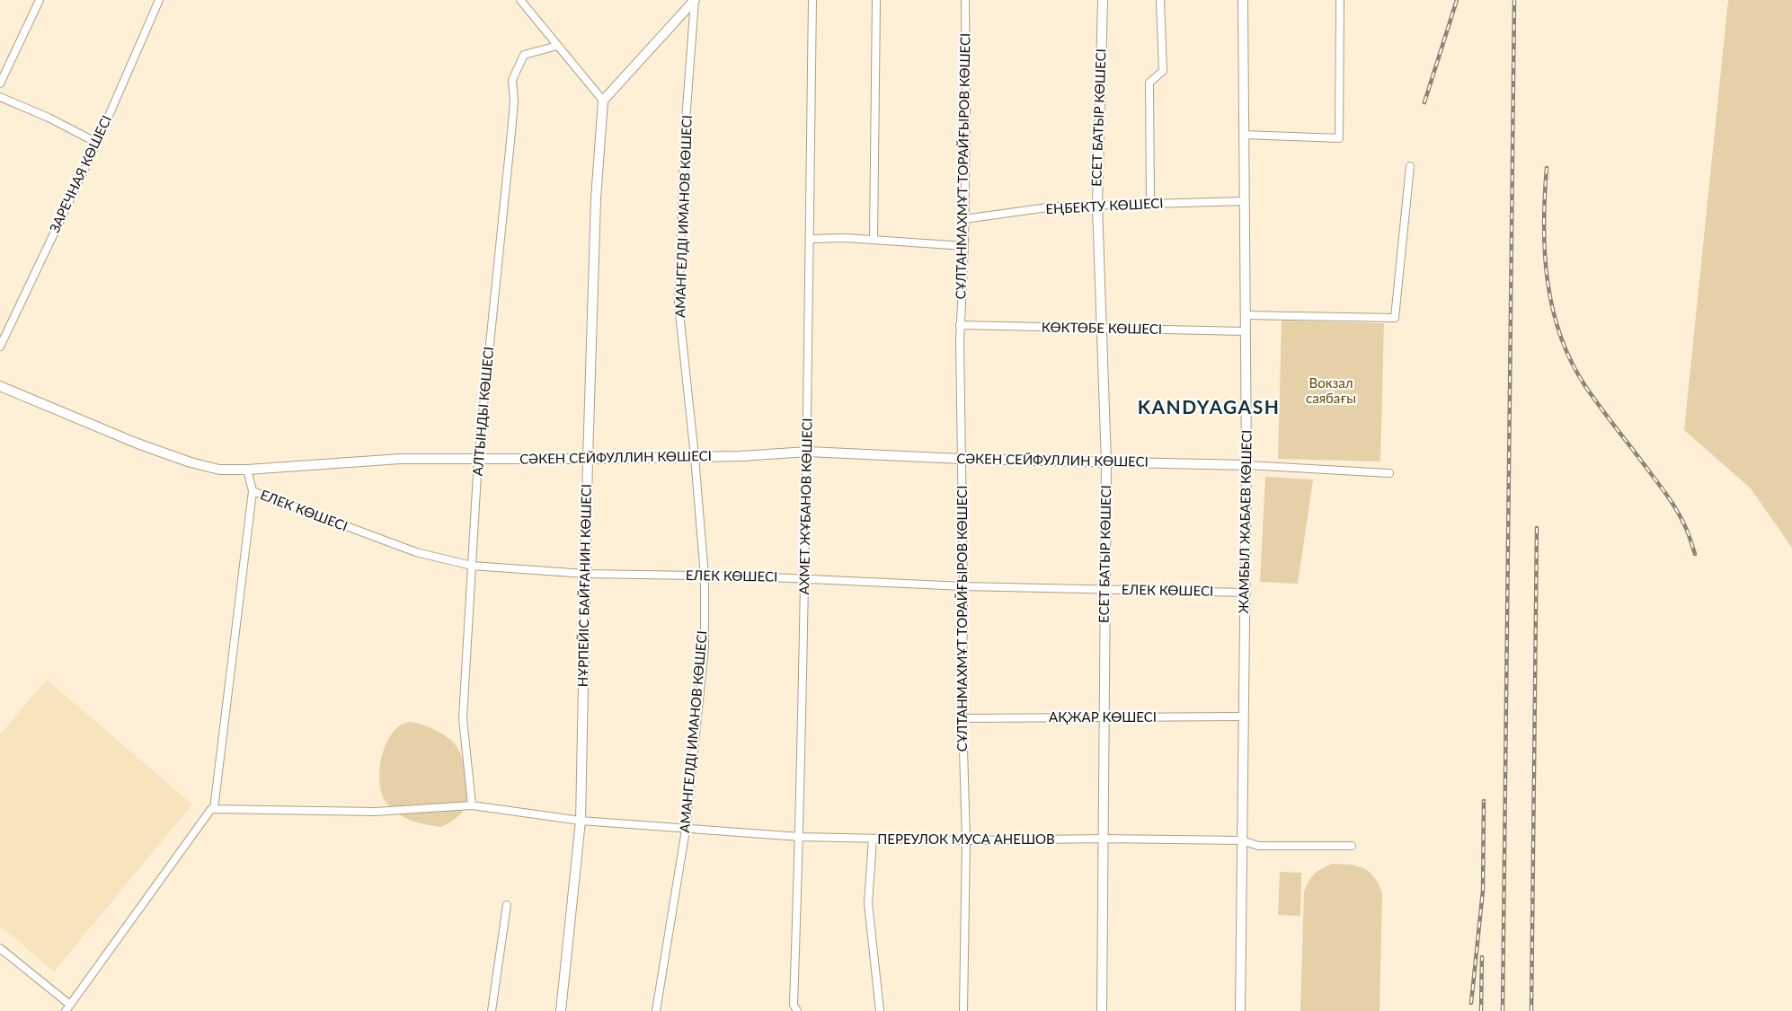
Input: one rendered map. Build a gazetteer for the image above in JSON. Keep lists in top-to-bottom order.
{
  "streets": {
    "street": [
      "ЕСЕТ БАТЫР КӨШЕСІ",
      "СҰЛТАНМАХМҰТ ТОРАЙҒЫРОВ КӨШЕСІ",
      "ЗАРЕЧНАЯ КӨШЕСІ",
      "ЕҢБЕКТУ КӨШЕСІ",
      "АМАНГЕЛДІ ИМАНОВ КӨШЕСІ",
      "КӨКТӨБЕ КӨШЕСІ",
      "АЛТЫНДЫ КӨШЕСІ",
      "СӘКЕН СЕЙФУЛЛИН КӨШЕСІ",
      "АХМЕТ ЖҰБАНОВ КӨШЕСІ",
      "ЕЛЕК КӨШЕСІ",
      "ЖАМБЫЛ ЖАБАЕВ КӨШЕСІ",
      "НҰРПЕЙІС БАЙҒАНИН КӨШЕСІ",
      "АҚЖАР КӨШЕСІ",
      "ПЕРЕУЛОК МУСА АНЕШОВ"
    ]
  },
  "crossings": [
    ["ЕСЕТ БАТЫР КӨШЕСІ", "ЕҢБЕКТУ КӨШЕСІ"],
    ["ЕСЕТ БАТЫР КӨШЕСІ", "КӨКТӨБЕ КӨШЕСІ"],
    ["ЕСЕТ БАТЫР КӨШЕСІ", "СӘКЕН СЕЙФУЛЛИН КӨШЕСІ"],
    ["ЕСЕТ БАТЫР КӨШЕСІ", "ЕЛЕК КӨШЕСІ"],
    ["ЕСЕТ БАТЫР КӨШЕСІ", "АҚЖАР КӨШЕСІ"],
    ["ЕСЕТ БАТЫР КӨШЕСІ", "ПЕРЕУЛОК МУСА АНЕШОВ"],
    ["СҰЛТАНМАХМҰТ ТОРАЙҒЫРОВ КӨШЕСІ", "ЕҢБЕКТУ КӨШЕСІ"],
    ["СҰЛТАНМАХМҰТ ТОРАЙҒЫРОВ КӨШЕСІ", "КӨКТӨБЕ КӨШЕСІ"],
    ["СҰЛТАНМАХМҰТ ТОРАЙҒЫРОВ КӨШЕСІ", "СӘКЕН СЕЙФУЛЛИН КӨШЕСІ"],
    ["СҰЛТАНМАХМҰТ ТОРАЙҒЫРОВ КӨШЕСІ", "ЕЛЕК КӨШЕСІ"],
    ["СҰЛТАНМАХМҰТ ТОРАЙҒЫРОВ КӨШЕСІ", "АҚЖАР КӨШЕСІ"],
    ["СҰЛТАНМАХМҰТ ТОРАЙҒЫРОВ КӨШЕСІ", "ПЕРЕУЛОК МУСА АНЕШОВ"],
    ["ЕҢБЕКТУ КӨШЕСІ", "ЖАМБЫЛ ЖАБАЕВ КӨШЕСІ"],
    ["АМАНГЕЛДІ ИМАНОВ КӨШЕСІ", "СӘКЕН СЕЙФУЛЛИН КӨШЕСІ"],
    ["АМАНГЕЛДІ ИМАНОВ КӨШЕСІ", "ЕЛЕК КӨШЕСІ"],
    ["АМАНГЕЛДІ ИМАНОВ КӨШЕСІ", "ПЕРЕУЛОК МУСА АНЕШОВ"],
    ["КӨКТӨБЕ КӨШЕСІ", "ЖАМБЫЛ ЖАБАЕВ КӨШЕСІ"],
    ["АЛТЫНДЫ КӨШЕСІ", "СӘКЕН СЕЙФУЛЛИН КӨШЕСІ"],
    ["АЛТЫНДЫ КӨШЕСІ", "ЕЛЕК КӨШЕСІ"],
    ["АЛТЫНДЫ КӨШЕСІ", "ПЕРЕУЛОК МУСА АНЕШОВ"],
    ["СӘКЕН СЕЙФУЛЛИН КӨШЕСІ", "АХМЕТ ЖҰБАНОВ КӨШЕСІ"],
    ["СӘКЕН СЕЙФУЛЛИН КӨШЕСІ", "ЕЛЕК КӨШЕСІ"],
    ["СӘКЕН СЕЙФУЛЛИН КӨШЕСІ", "ЖАМБЫЛ ЖАБАЕВ КӨШЕСІ"],
    ["СӘКЕН СЕЙФУЛЛИН КӨШЕСІ", "НҰРПЕЙІС БАЙҒАНИН КӨШЕСІ"],
    ["АХМЕТ ЖҰБАНОВ КӨШЕСІ", "ЕЛЕК КӨШЕСІ"],
    ["АХМЕТ ЖҰБАНОВ КӨШЕСІ", "ПЕРЕУЛОК МУСА АНЕШОВ"],
    ["ЕЛЕК КӨШЕСІ", "ЖАМБЫЛ ЖАБАЕВ КӨШЕСІ"],
    ["ЕЛЕК КӨШЕСІ", "НҰРПЕЙІС БАЙҒАНИН КӨШЕСІ"],
    ["ЖАМБЫЛ ЖАБАЕВ КӨШЕСІ", "АҚЖАР КӨШЕСІ"],
    ["ЖАМБЫЛ ЖАБАЕВ КӨШЕСІ", "ПЕРЕУЛОК МУСА АНЕШОВ"],
    ["НҰРПЕЙІС БАЙҒАНИН КӨШЕСІ", "ПЕРЕУЛОК МУСА АНЕШОВ"]
  ],
  "districts": ["KANDYAGASH"],
  "parks": ["Вокзал саябағы"]
}
